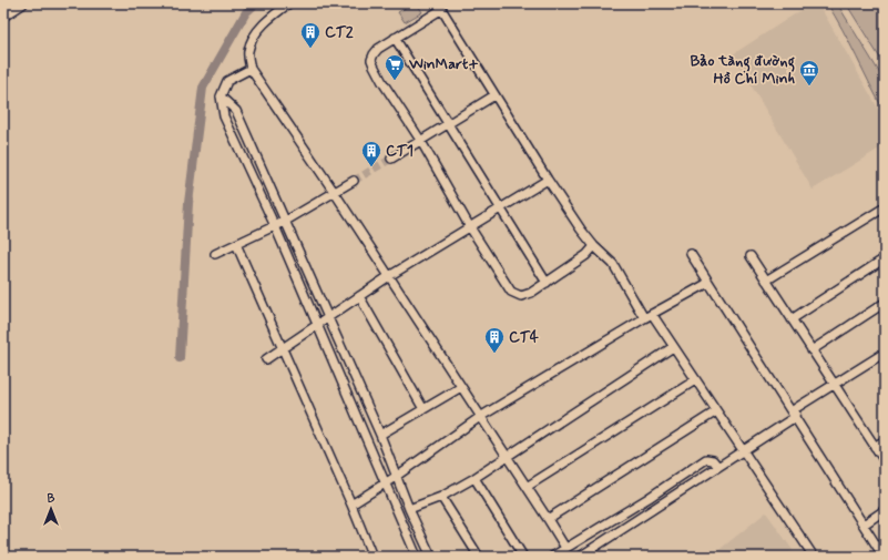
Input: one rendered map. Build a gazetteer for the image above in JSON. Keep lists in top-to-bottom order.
{
  "places": {
    "building": ["CT2", "CT1", "CT4"],
    "supermarket": ["WinMart+"],
    "museum": ["Bảo tàng đường Hồ Chí Minh"]
  },
  "north": "top"
}
